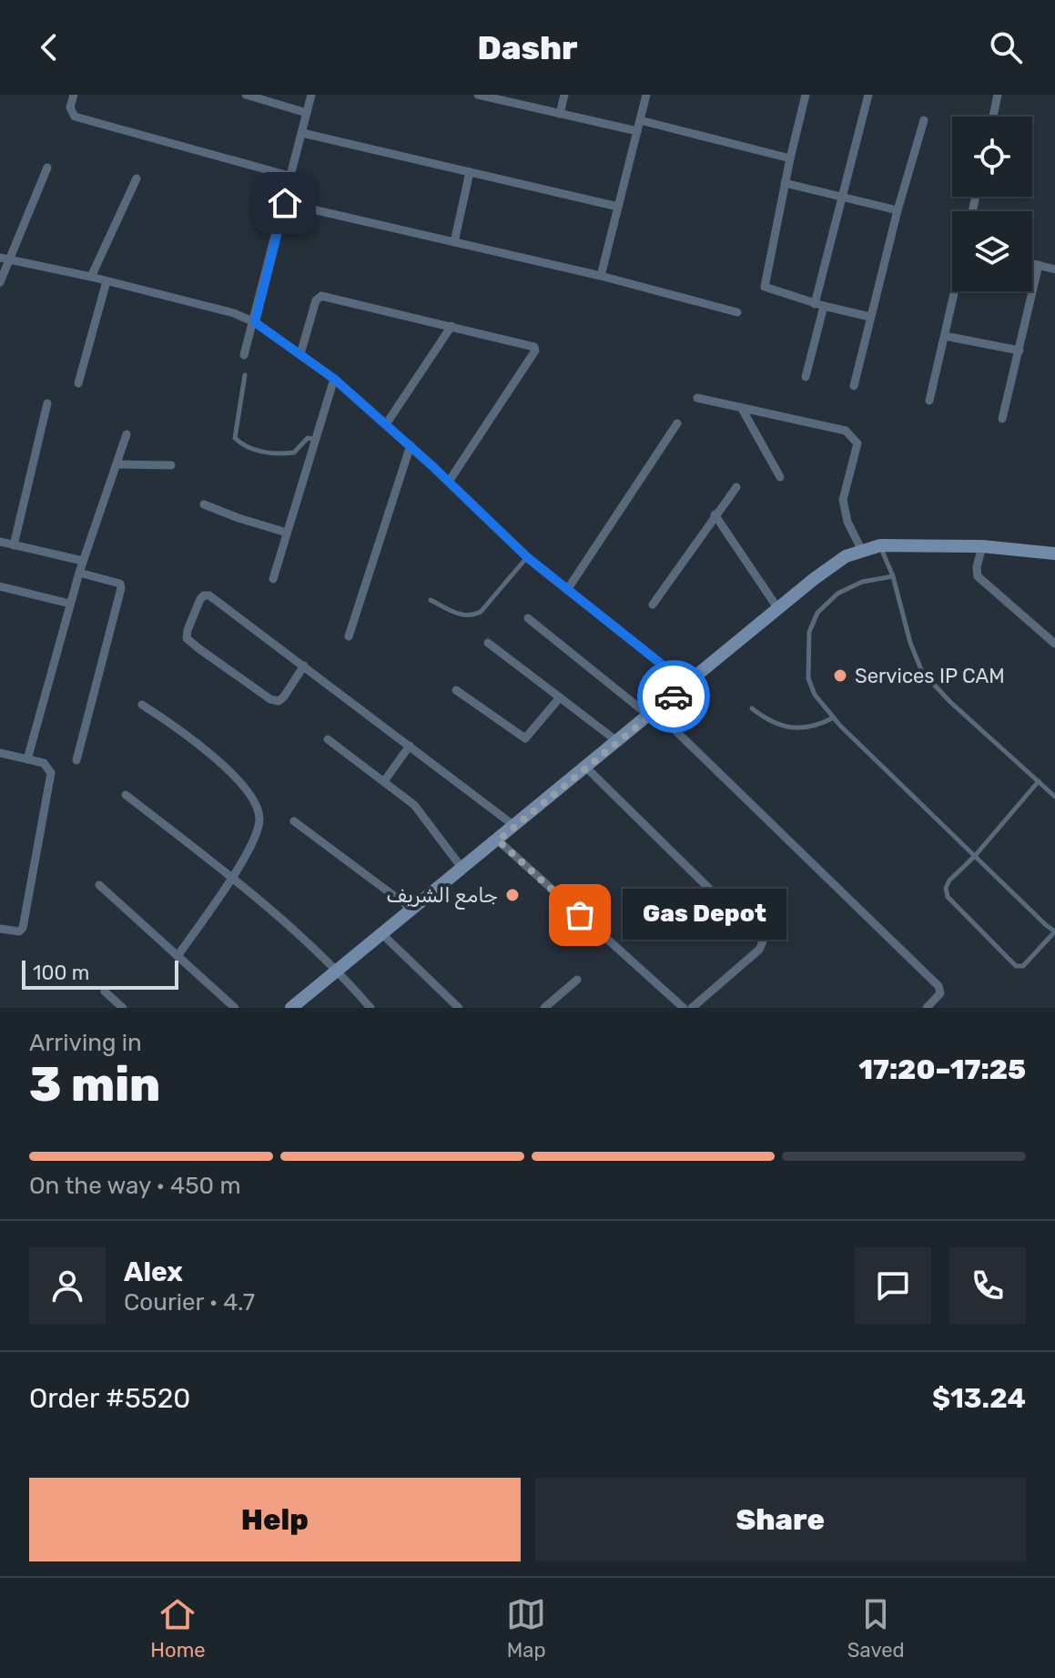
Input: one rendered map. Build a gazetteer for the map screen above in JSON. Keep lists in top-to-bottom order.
{
  "places": ["Services IP CAM", "جامع الشريف", "Gas Depot"],
  "scale_bar": "100 m",
  "page": {
    "header": "Dashr",
    "bubble": "Gas Depot",
    "scale": "100 m",
    "heading": ["3 min", "Arriving in", "17:20–17:25"],
    "panel": [
      "Alex",
      "Courier · 4.7",
      "Order #5520",
      "$13.24"
    ],
    "bar": "On the way · 450 m",
    "buttons": ["Help", "Share"],
    "tabs": ["Home", "Map", "Saved"]
  }
}
